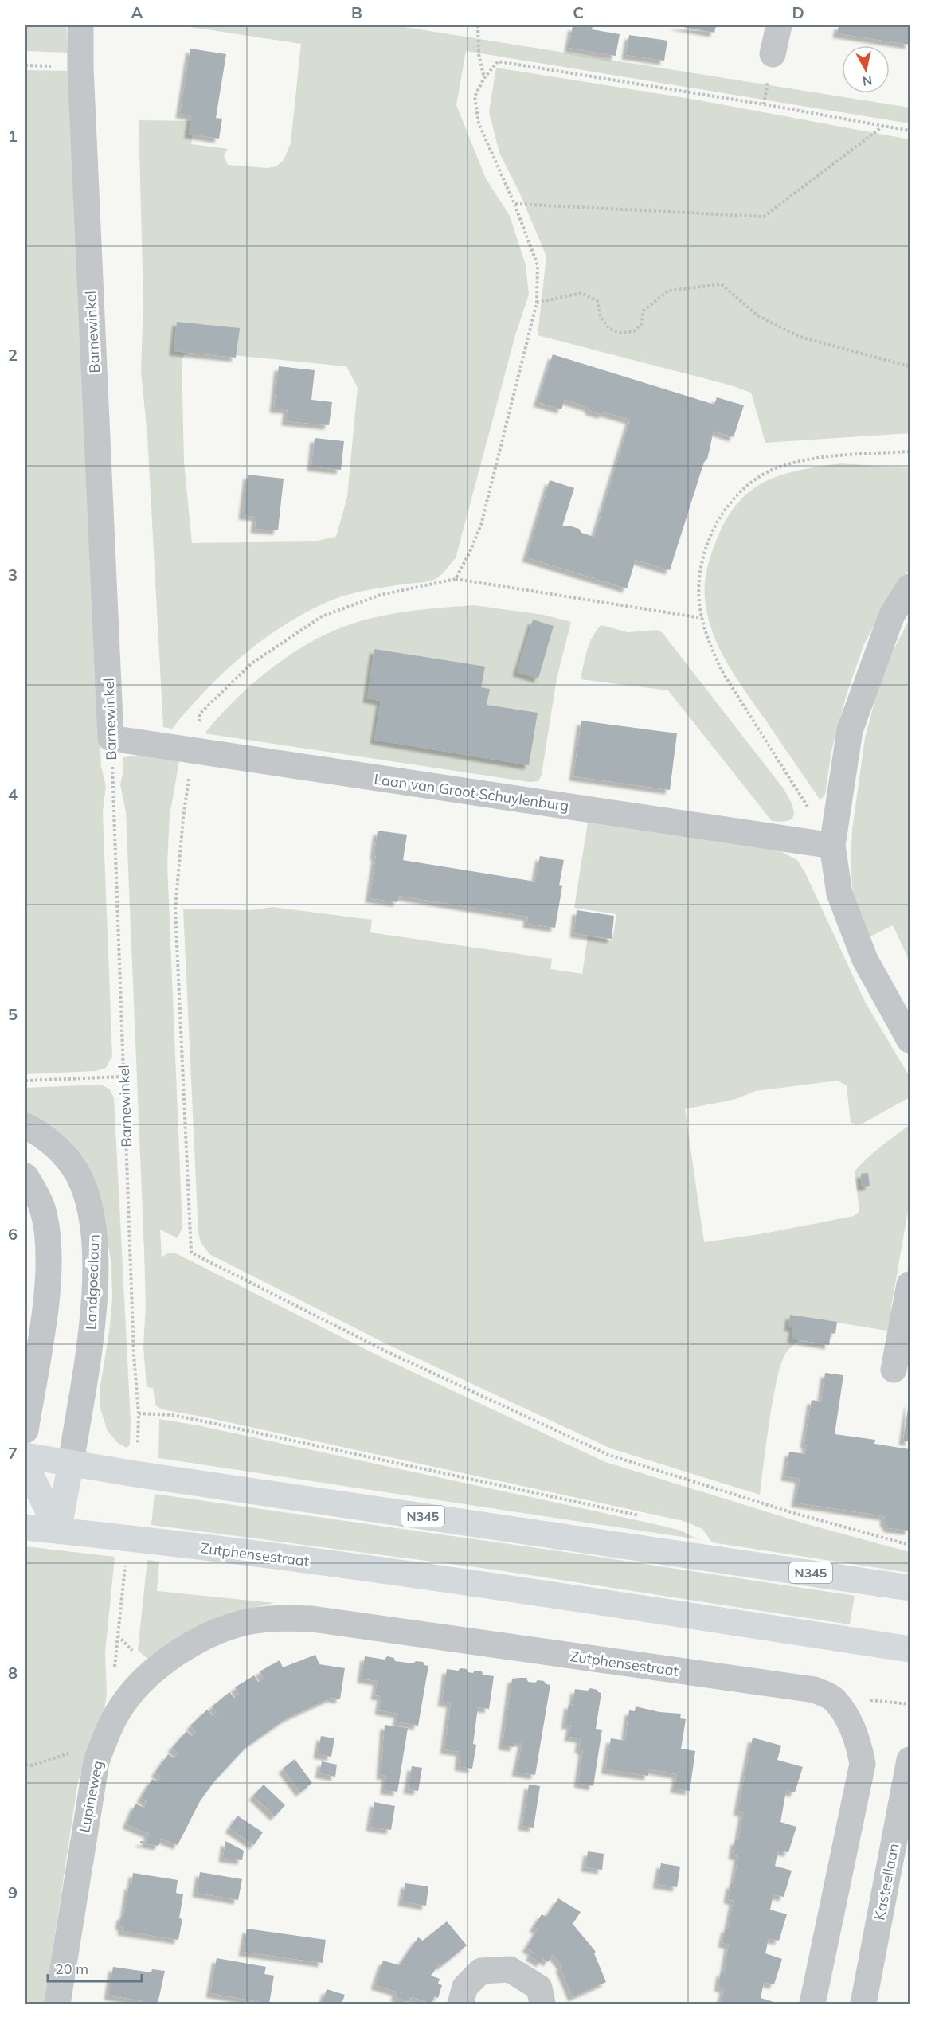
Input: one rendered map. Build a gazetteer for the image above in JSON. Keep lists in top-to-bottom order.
{
  "streets": {
    "main road": ["N345", "Zutphensestraat"],
    "street": [
      "Barnewinkel",
      "Laan van Groot Schuylenburg",
      "Landgoedlaan",
      "Lupineweg",
      "Kasteellaan"
    ]
  },
  "crossings": [
    ["Barnewinkel", "Laan van Groot Schuylenburg"],
    ["Landgoedlaan", "N345"],
    ["Zutphensestraat", "Lupineweg"]
  ],
  "scale_bar": "20 m",
  "north": "bottom",
  "grid": {
    "columns": [
      "A",
      "B",
      "C",
      "D"
    ],
    "rows": [
      "1",
      "2",
      "3",
      "4",
      "5",
      "6",
      "7",
      "8",
      "9"
    ]
  }
}
